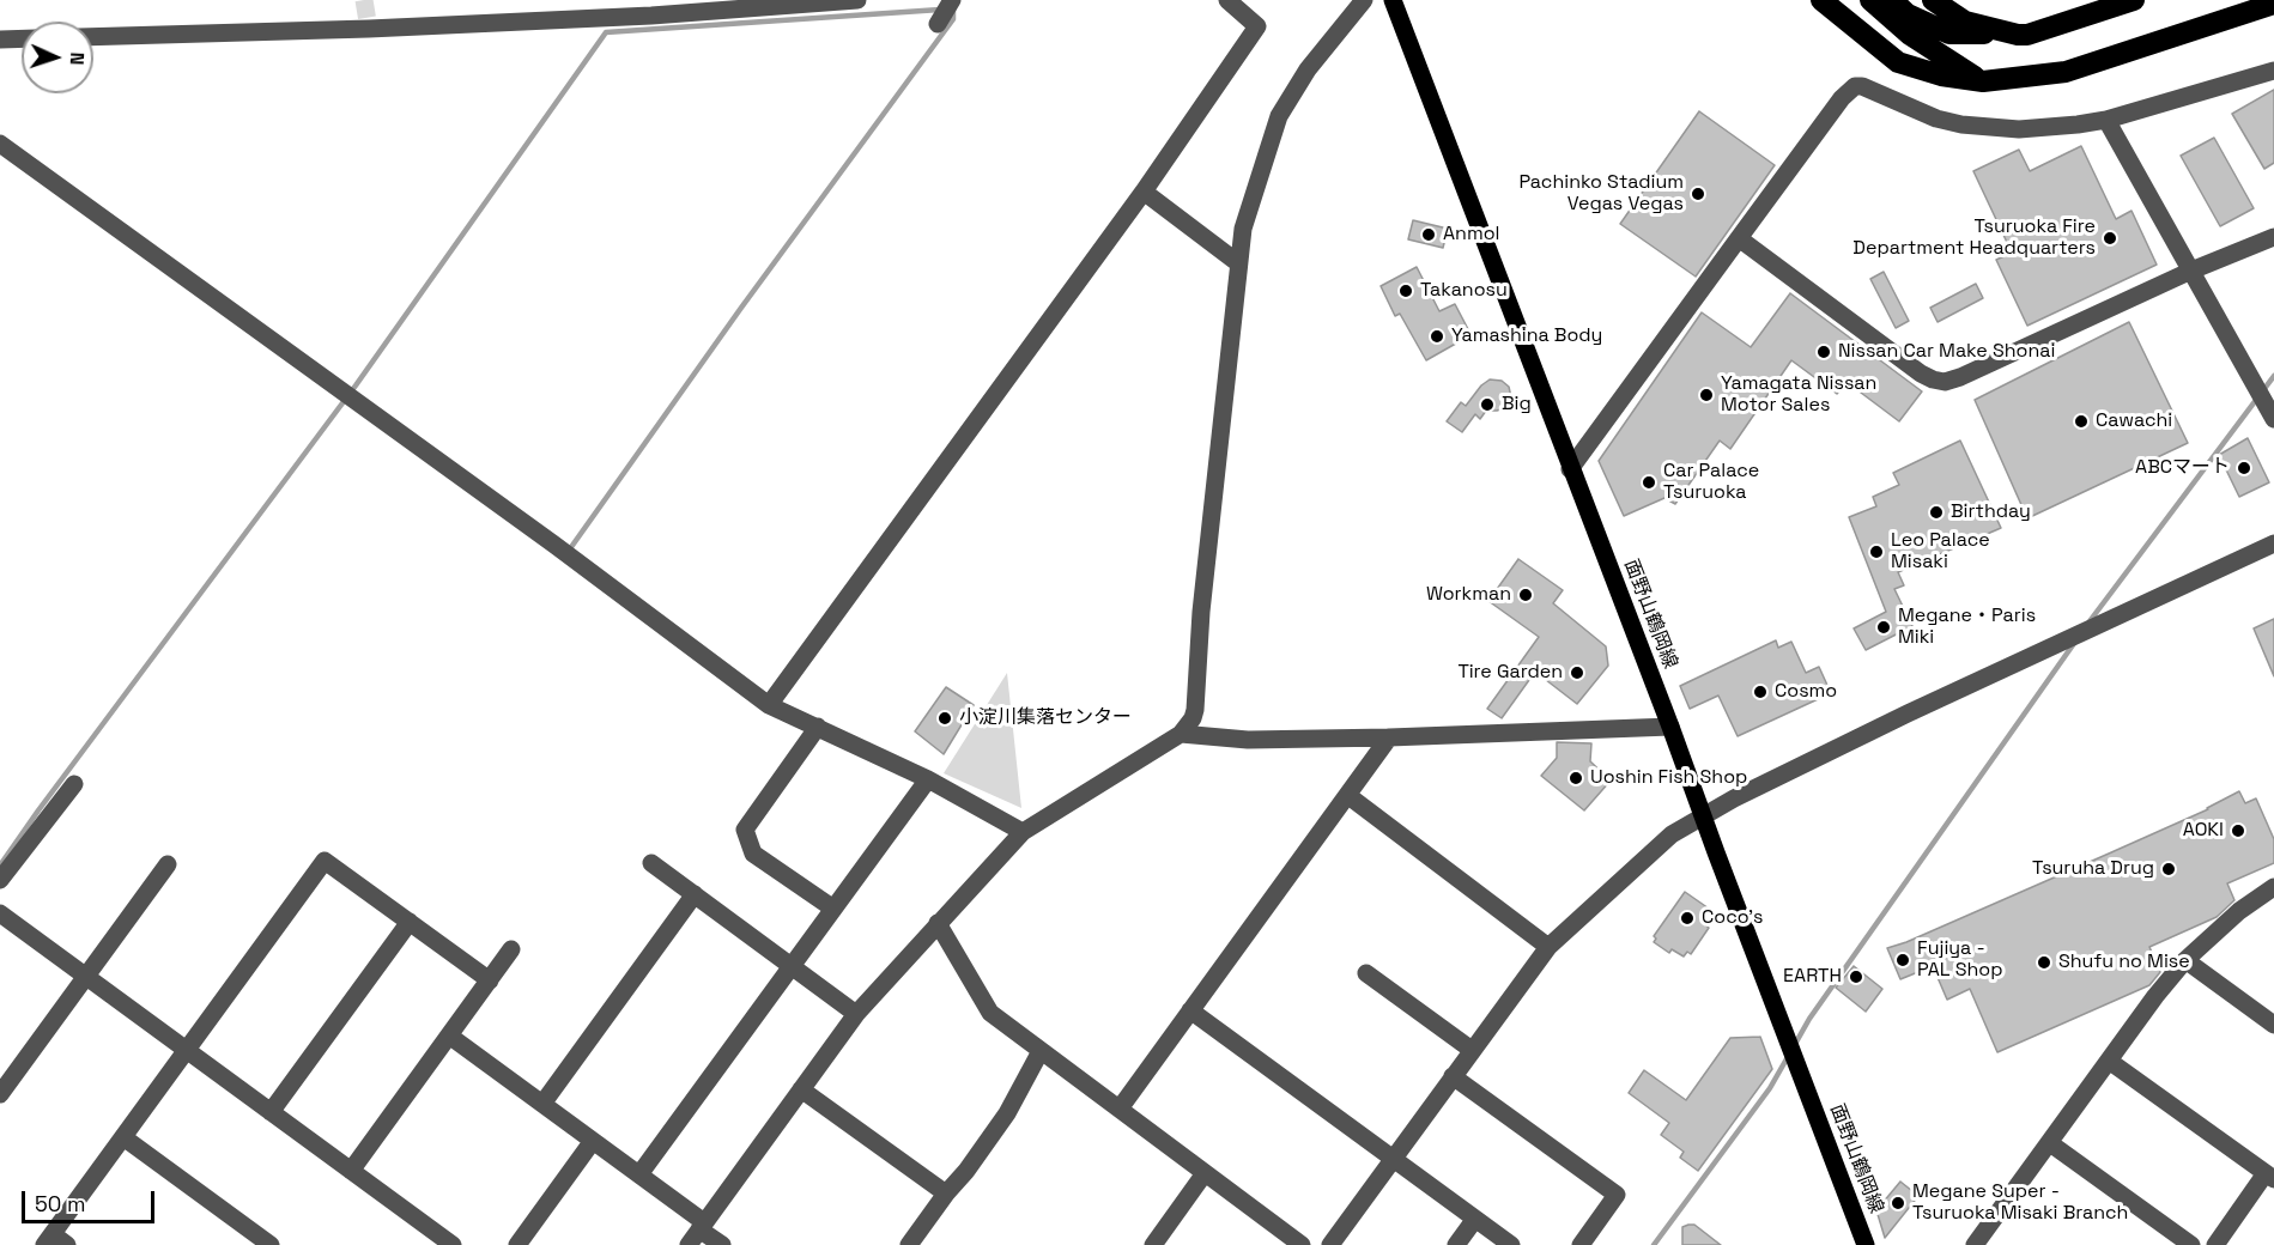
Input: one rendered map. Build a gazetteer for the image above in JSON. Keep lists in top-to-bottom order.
{
  "streets": {
    "main road": ["面野山鶴岡線"]
  },
  "places": [
    "Pachinko Stadium Vegas Vegas",
    "Anmol",
    "Tsuruoka Fire Department Headquarters",
    "Takanosu",
    "Yamashina Body",
    "Nissan Car Make Shonai",
    "Yamagata Nissan Motor Sales",
    "Big",
    "Cawachi",
    "ABCマート",
    "Car Palace Tsuruoka",
    "Birthday",
    "Leo Palace Misaki",
    "Workman",
    "Megane・Paris Miki",
    "Tire Garden",
    "Cosmo",
    "小淀川集落センター",
    "Uoshin Fish Shop",
    "AOKI",
    "Tsuruha Drug",
    "Coco's",
    "Fujiya - PAL Shop",
    "Shufu no Mise",
    "EARTH",
    "Megane Super - Tsuruoka Misaki Branch"
  ],
  "scale_bar": "50 m",
  "north": "right"
}
